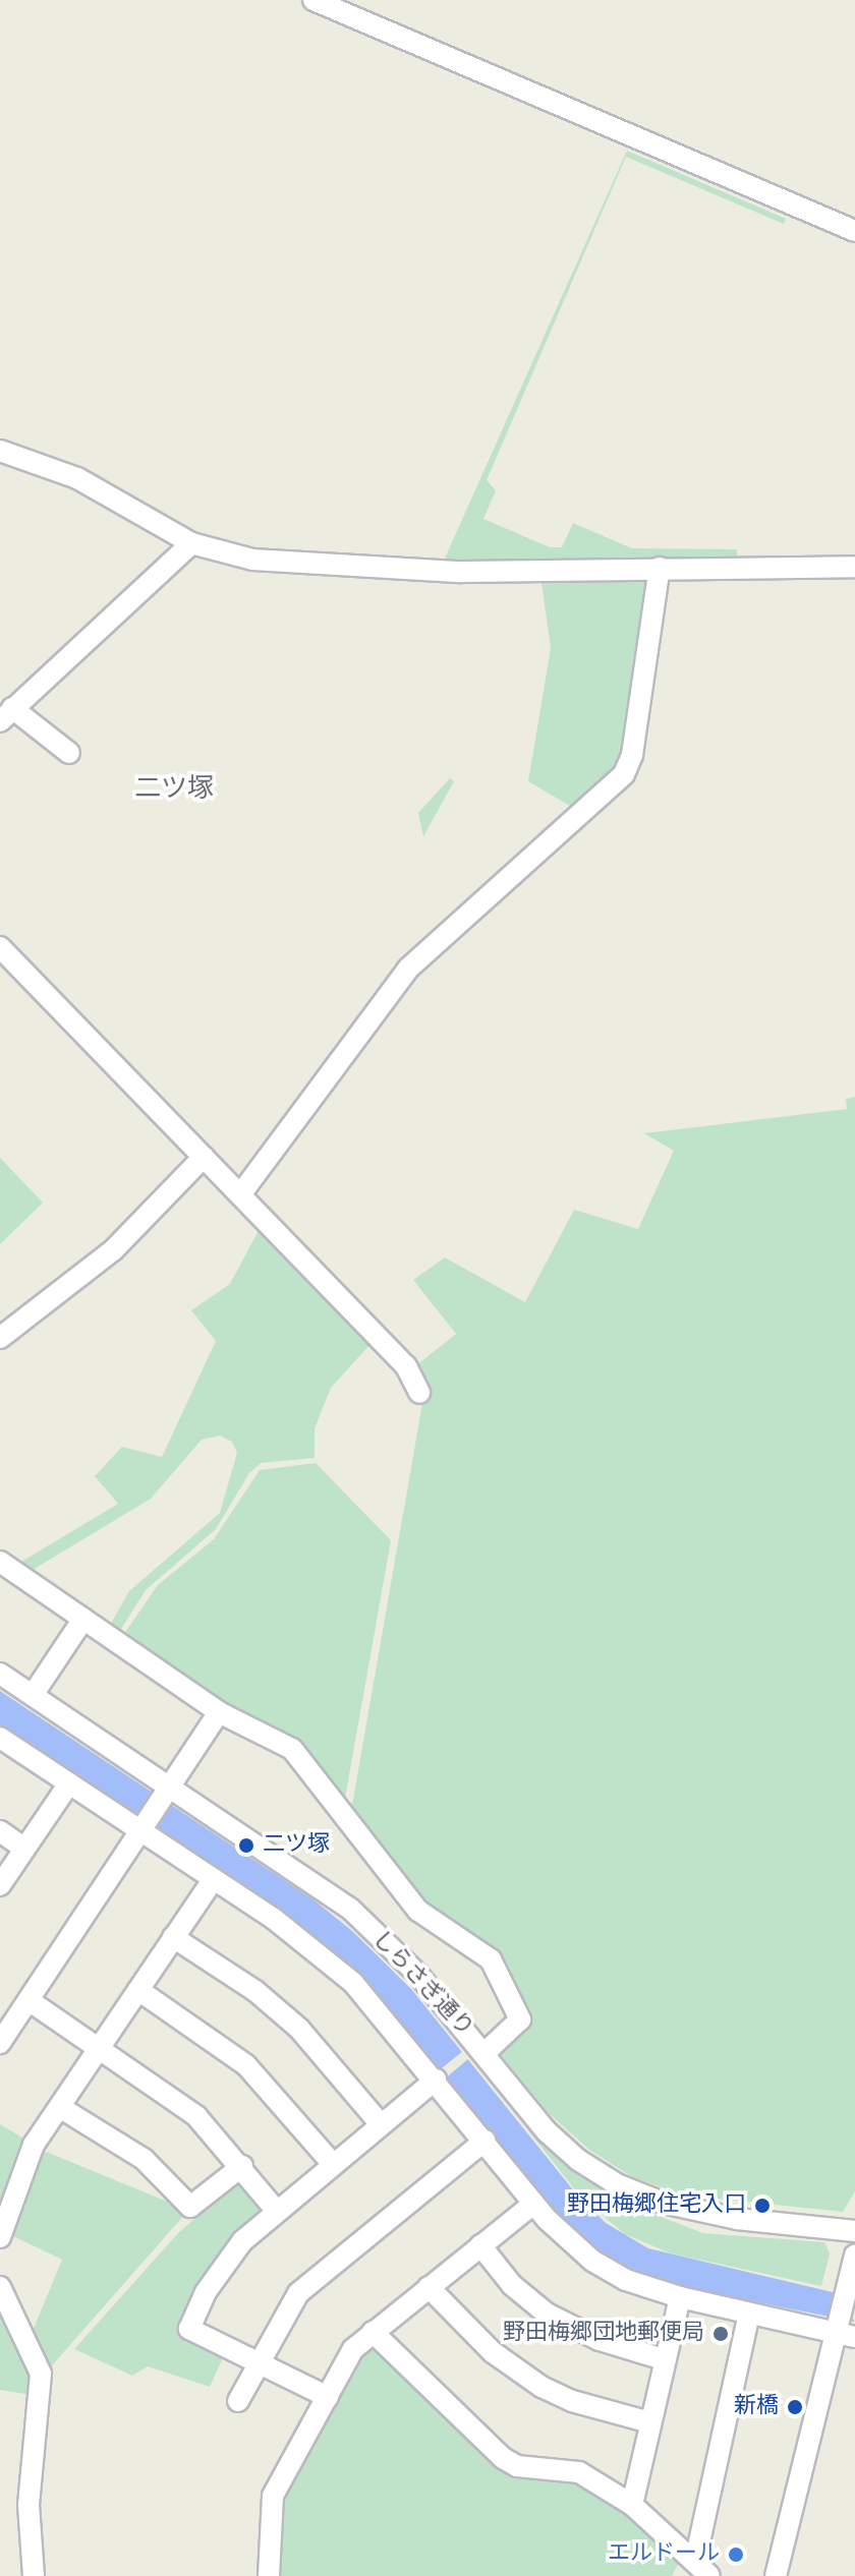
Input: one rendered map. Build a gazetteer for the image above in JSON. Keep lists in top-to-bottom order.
{
  "streets": {
    "street": ["しらさぎ通り"]
  },
  "districts": ["二ツ塚"],
  "places": [
    "二ツ塚",
    "野田梅郷住宅入口",
    "野田梅郷団地郵便局",
    "新橋",
    "エルドール"
  ]
}
